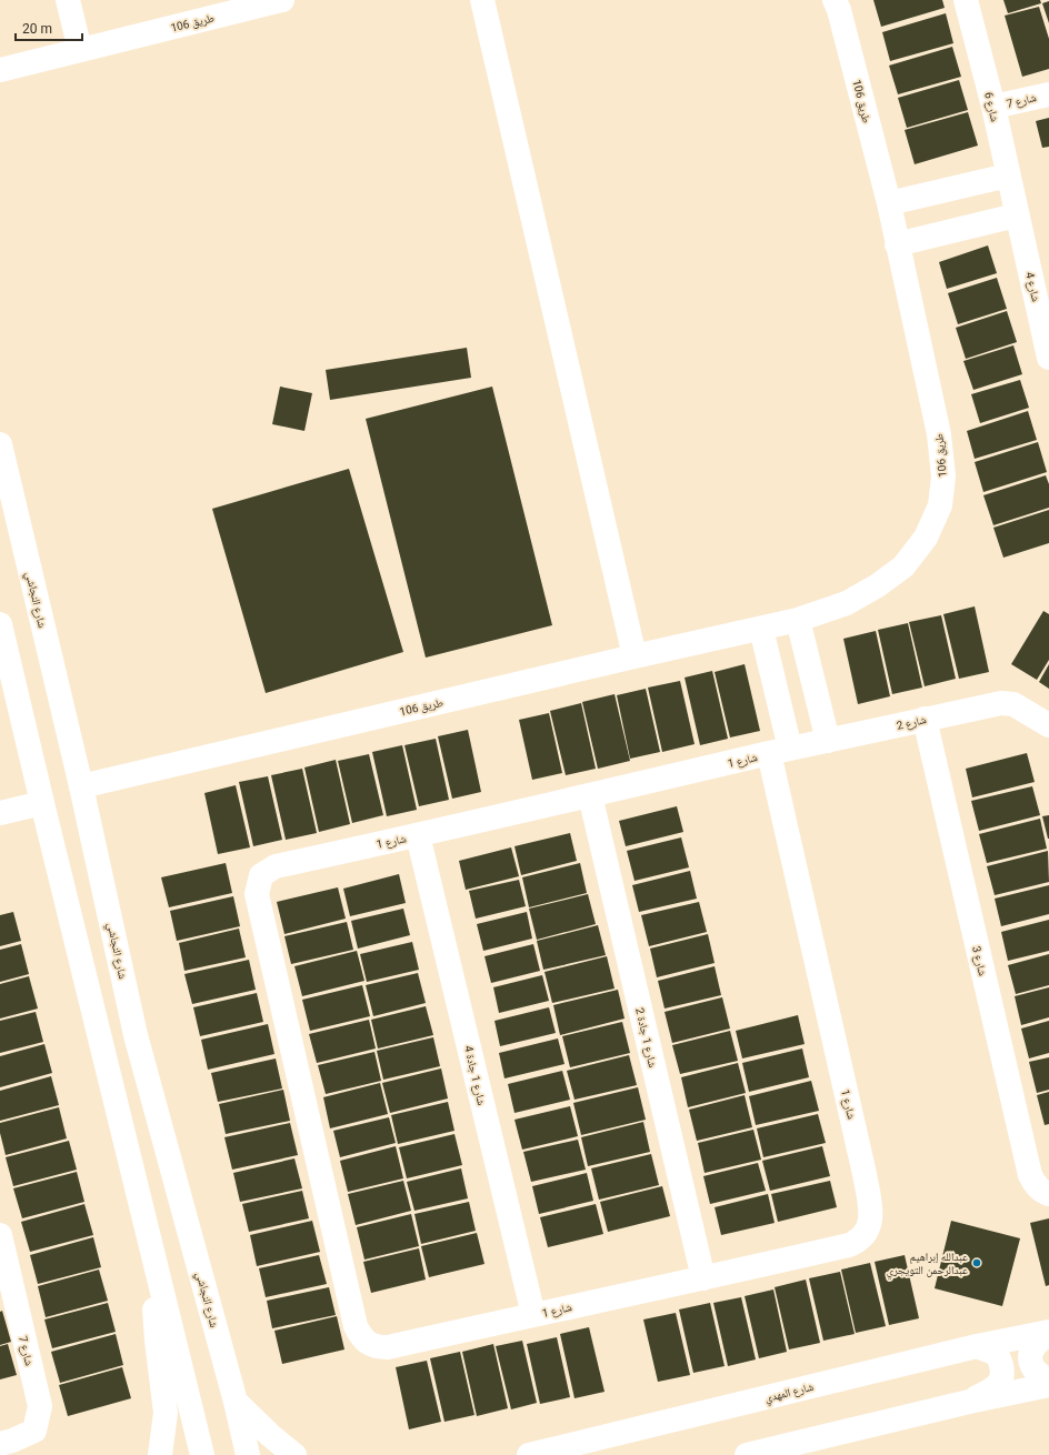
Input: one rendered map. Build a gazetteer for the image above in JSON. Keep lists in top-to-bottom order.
{
  "streets": {
    "street": [
      "طريق 106",
      "شارع 7",
      "شارع 6",
      "شارع 4",
      "شارع النجاشي",
      "شارع 2",
      "شارع 1",
      "شارع 3",
      "شارع 1 جادة 2",
      "شارع 1 جادة 4",
      "شارع المهدي"
    ]
  },
  "crossings": [
    ["طريق 106", "شارع النجاشي"],
    ["شارع 7", "شارع 6"],
    ["شارع 6", "شارع 4"],
    ["شارع 2", "شارع 1"],
    ["شارع 2", "شارع 3"],
    ["شارع 1", "شارع 1 جادة 2"],
    ["شارع 1", "شارع 1 جادة 4"]
  ],
  "places": ["عبدالله إبراهيم عبدالرحمن التويجري"],
  "scale_bar": "20 m"
}
